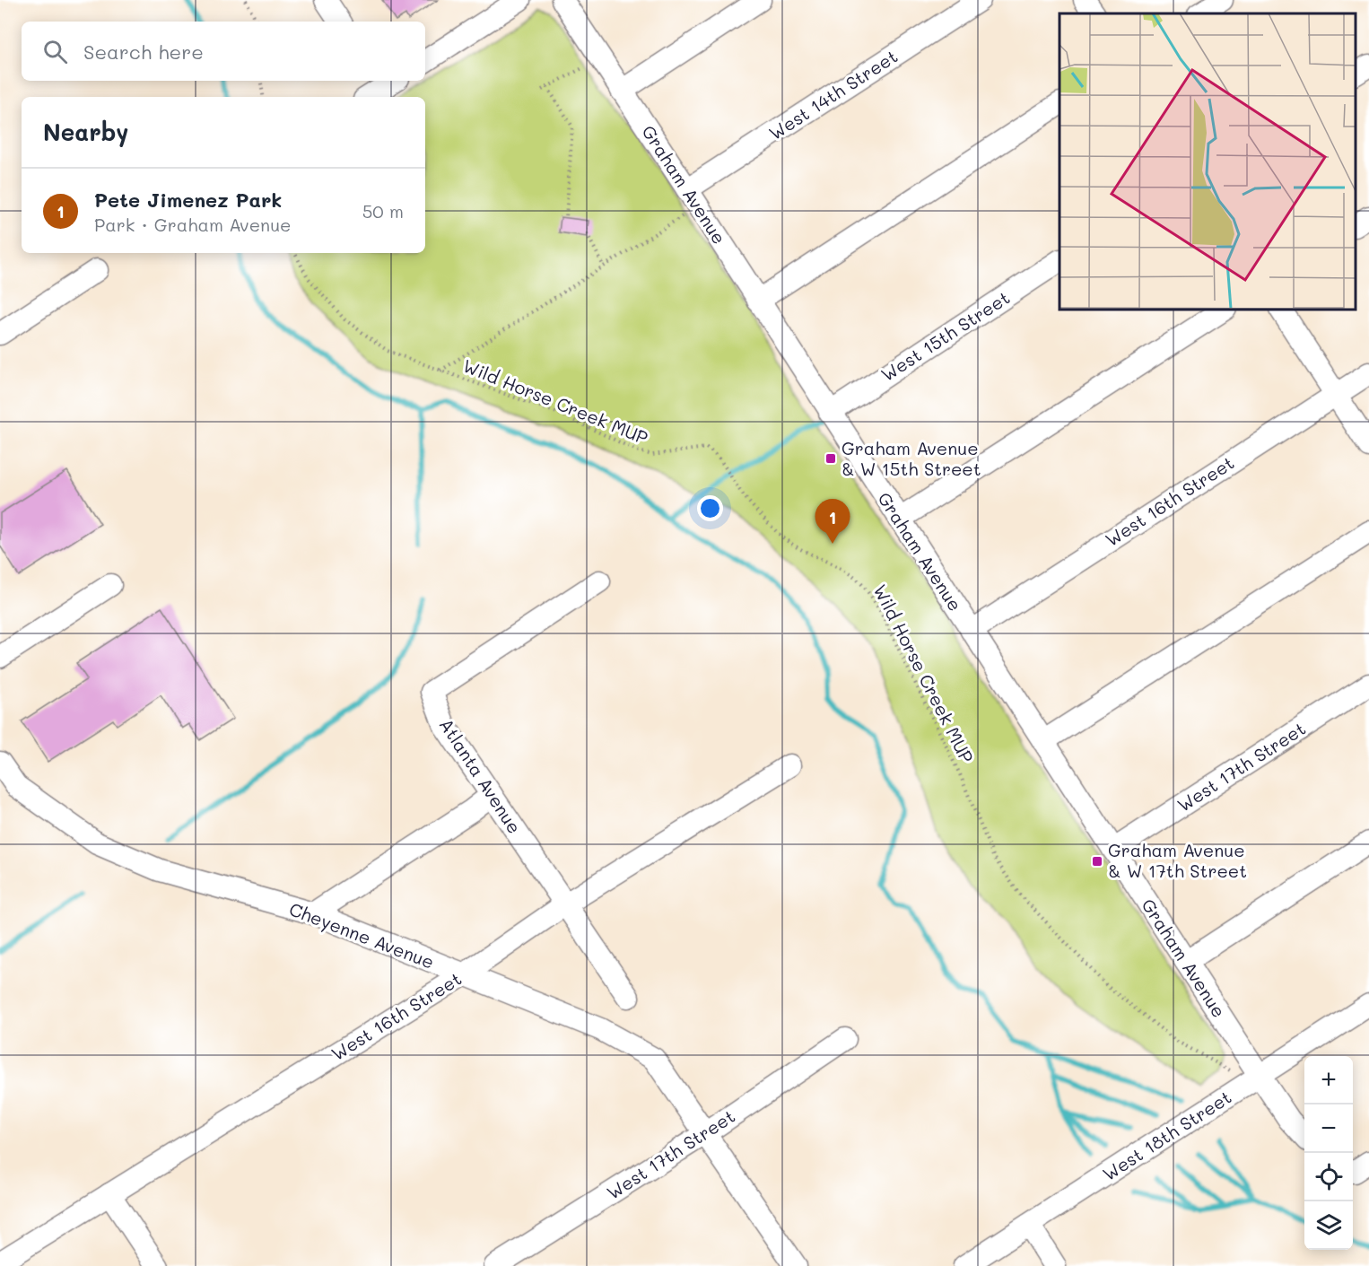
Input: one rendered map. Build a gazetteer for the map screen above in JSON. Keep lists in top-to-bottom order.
{
  "streets": {
    "street": [
      "West 14th Street",
      "Graham Avenue",
      "West 15th Street",
      "West 16th Street",
      "West 17th Street",
      "Atlanta Avenue",
      "Cheyenne Avenue",
      "West 18th Street"
    ],
    "path": ["Wild Horse Creek MUP"]
  },
  "crossings": [
    ["West 14th Street", "Graham Avenue"],
    ["Graham Avenue", "West 15th Street"],
    ["Graham Avenue", "Wild Horse Creek MUP"],
    ["Graham Avenue", "West 16th Street"],
    ["Graham Avenue", "West 17th Street"],
    ["Graham Avenue", "West 18th Street"],
    ["Wild Horse Creek MUP", "West 18th Street"],
    ["West 16th Street", "Atlanta Avenue"],
    ["West 16th Street", "Cheyenne Avenue"],
    ["West 17th Street", "Cheyenne Avenue"]
  ],
  "places": {
    "transit": ["Graham Avenue & W 15th Street", "Graham Avenue & W 17th Street"]
  },
  "page": {
    "search": "Search here",
    "heading": "Nearby",
    "list": [
      {
        "mark": "1",
        "name": "Pete Jimenez Park",
        "note": "Park · Graham Avenue",
        "value": "50 m"
      }
    ],
    "pins": "1",
    "map_buttons": ["+", "−"]
  }
}
